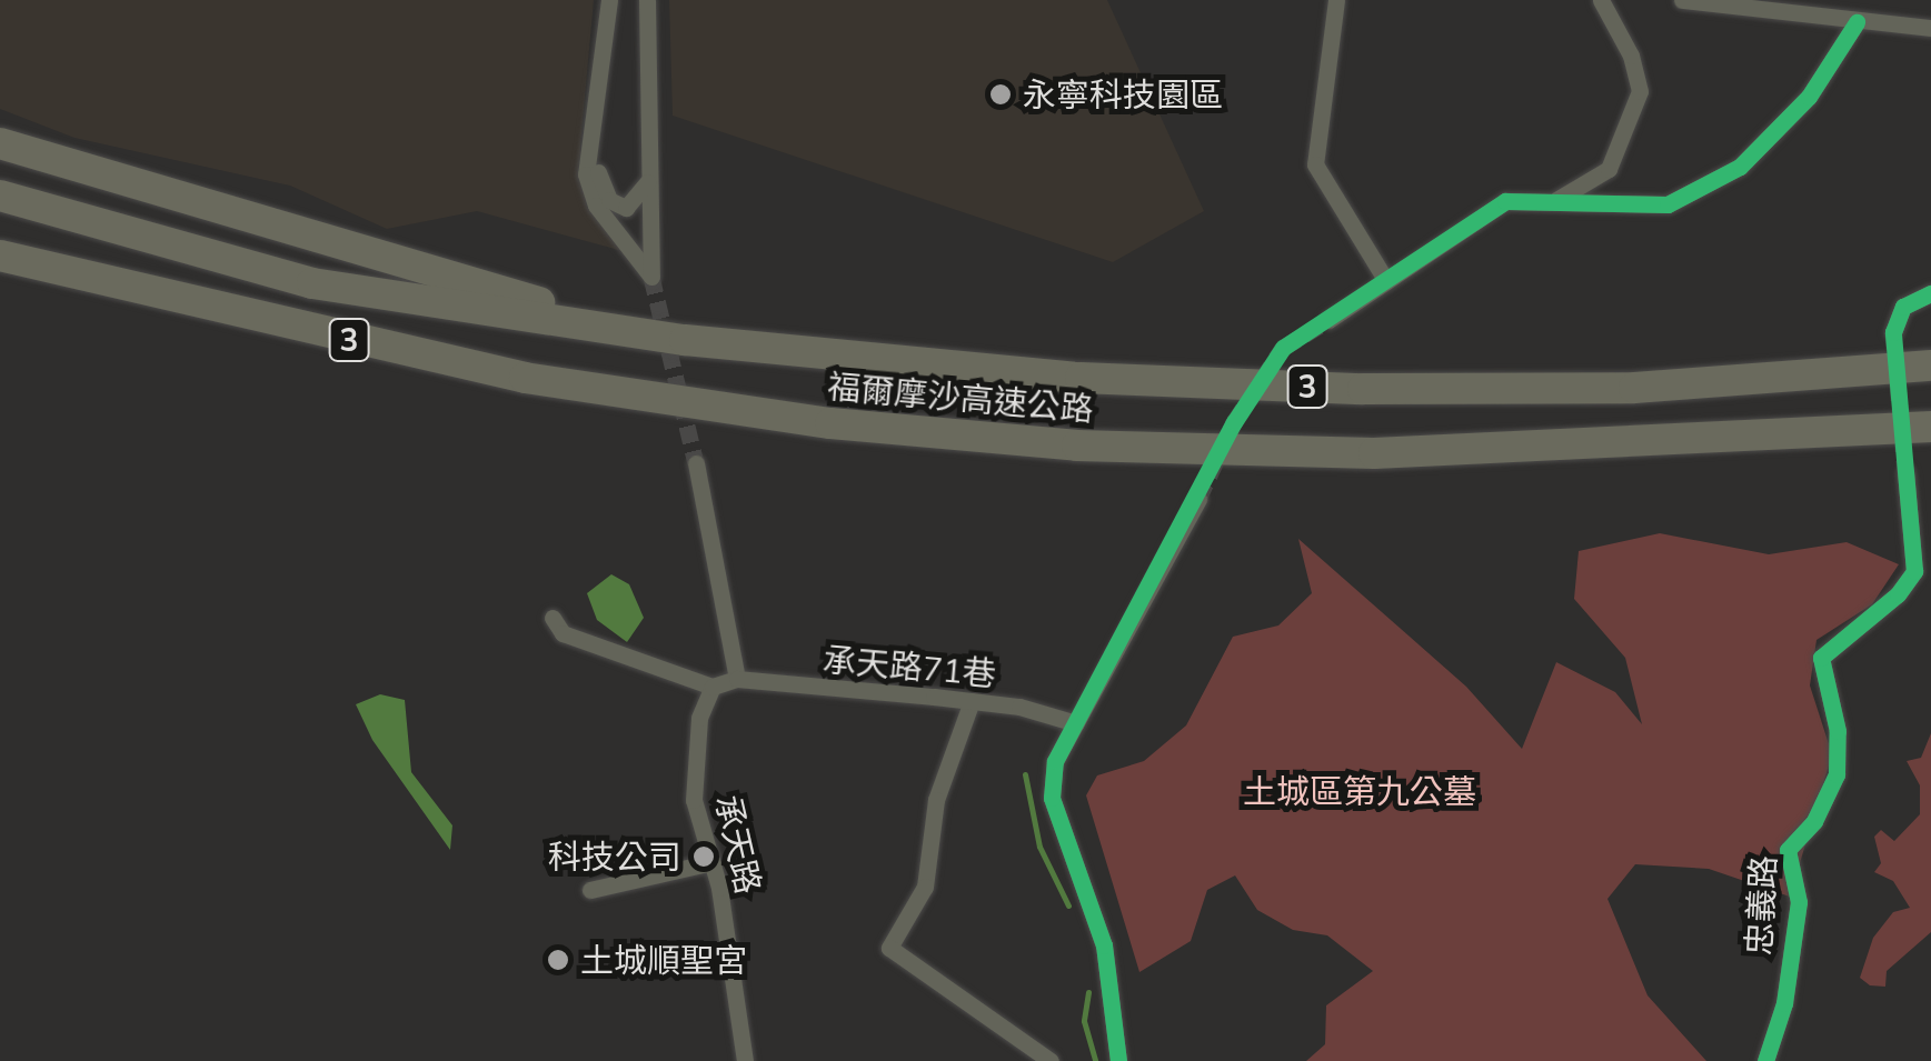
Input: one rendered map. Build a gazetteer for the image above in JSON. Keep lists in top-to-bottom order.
{
  "streets": {
    "highway": ["3", "福爾摩沙高速公路"],
    "street": ["承天路71巷", "承天路", "忠義路"]
  },
  "parks": ["土城區第九公墓"],
  "places": ["永寧科技園區", "科技公司", "土城順聖宮"]
}
